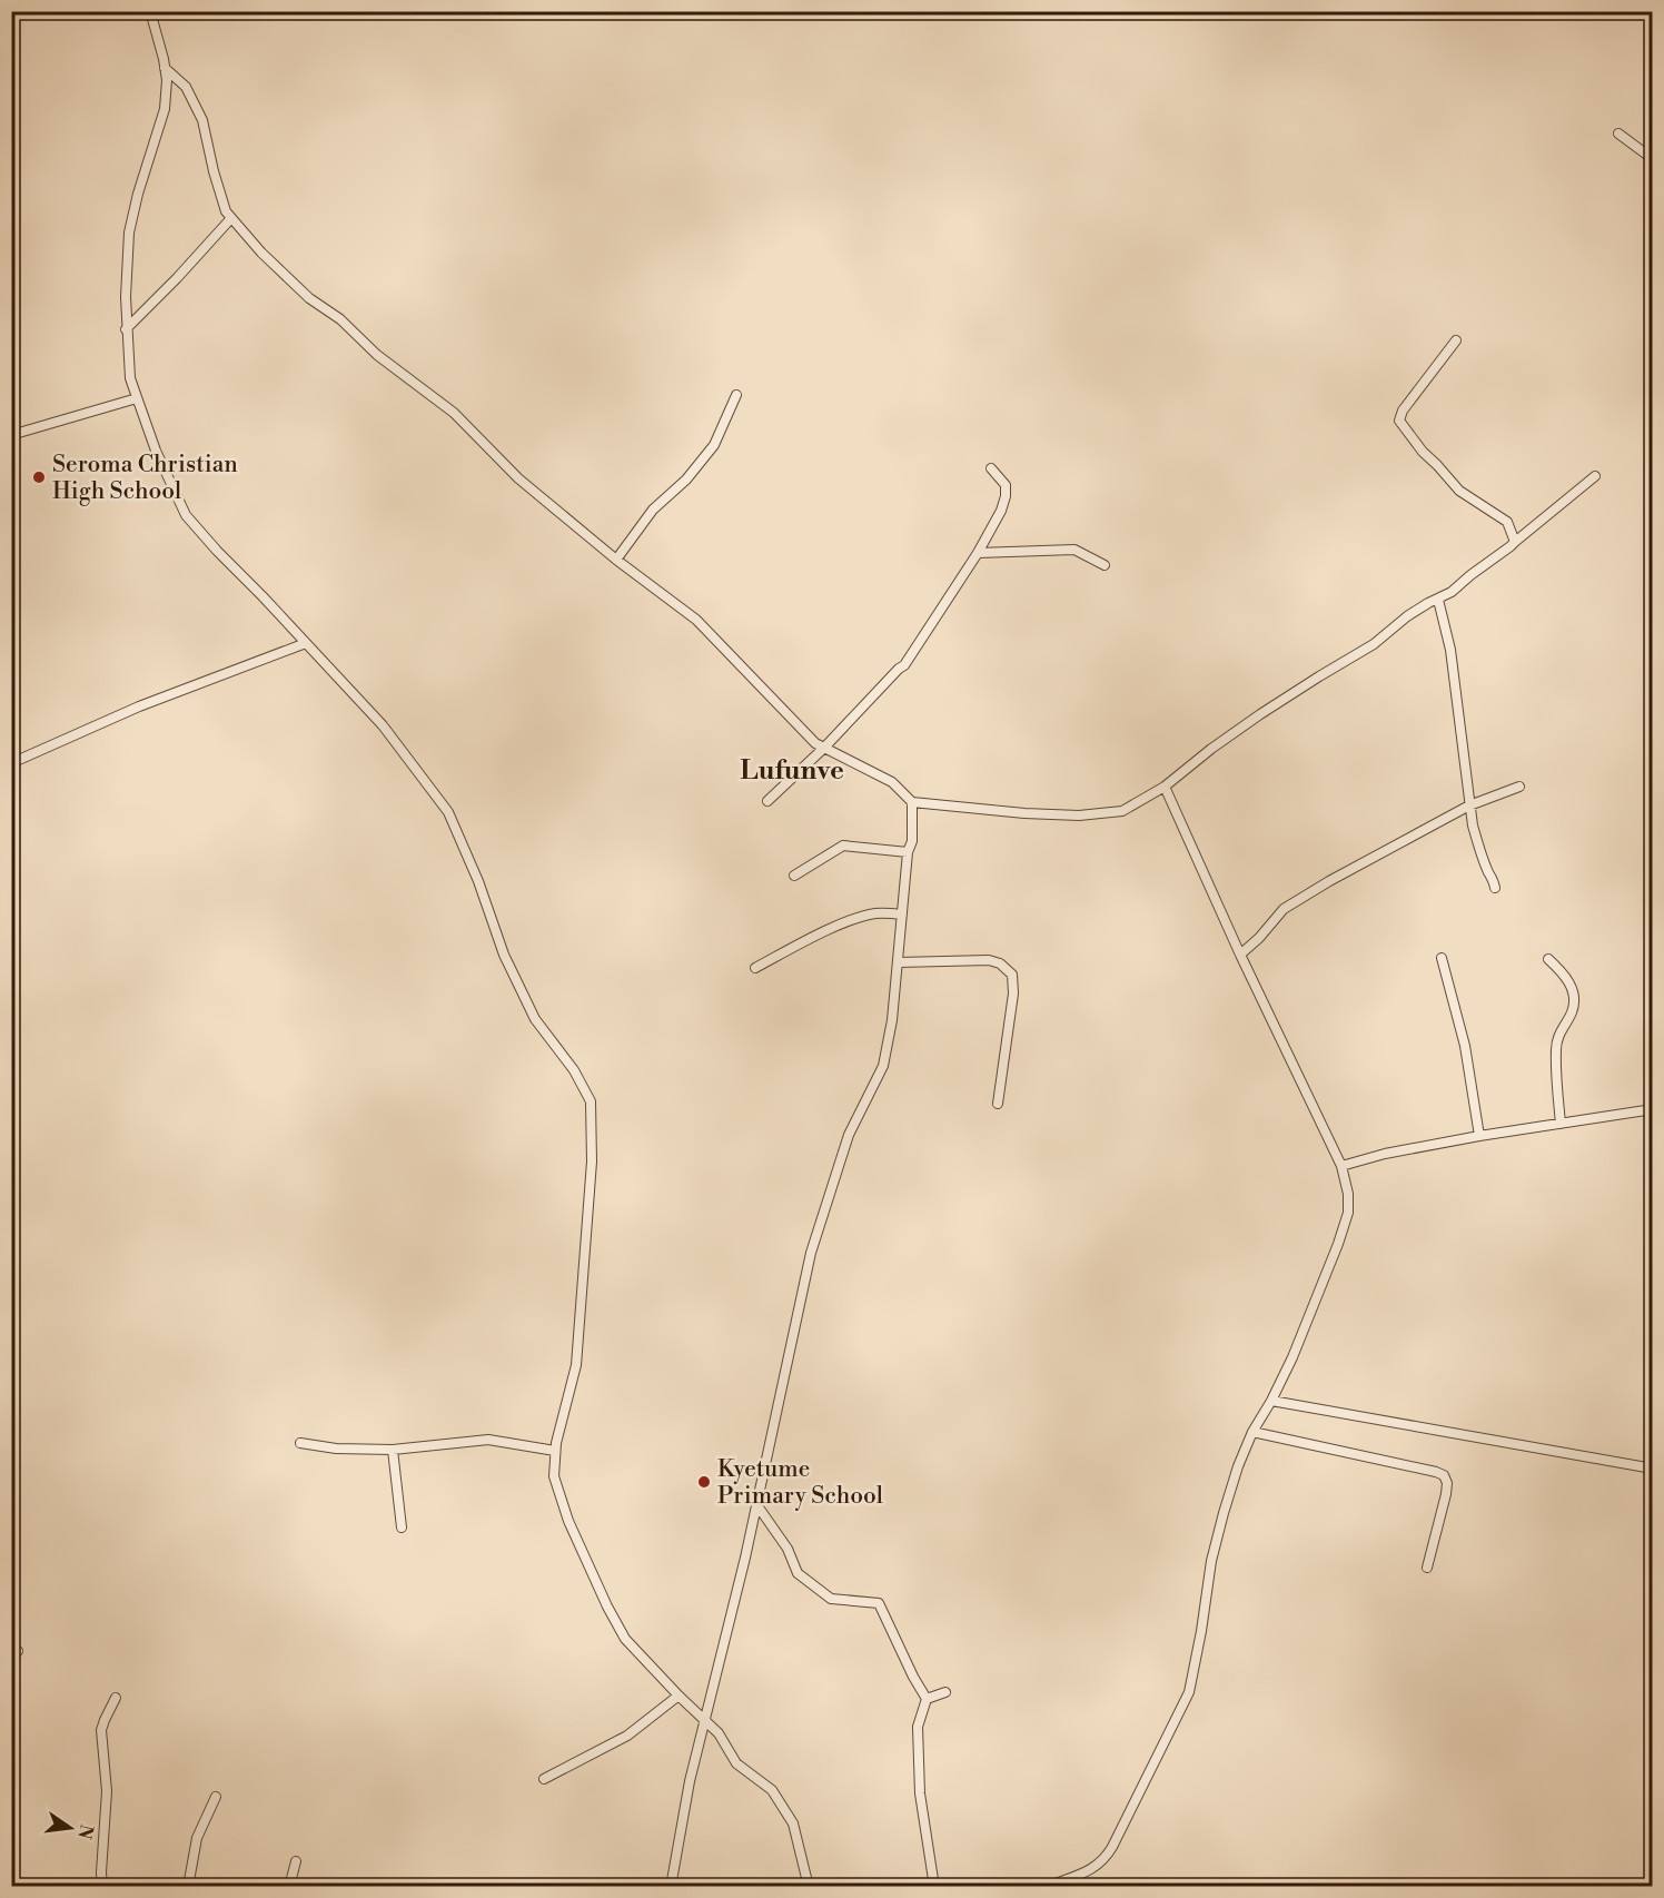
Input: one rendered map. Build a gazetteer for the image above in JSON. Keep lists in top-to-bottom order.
{
  "districts": ["Lufunve"],
  "places": ["Seroma Christian High School", "Kyetume Primary School"],
  "north": "right"
}
